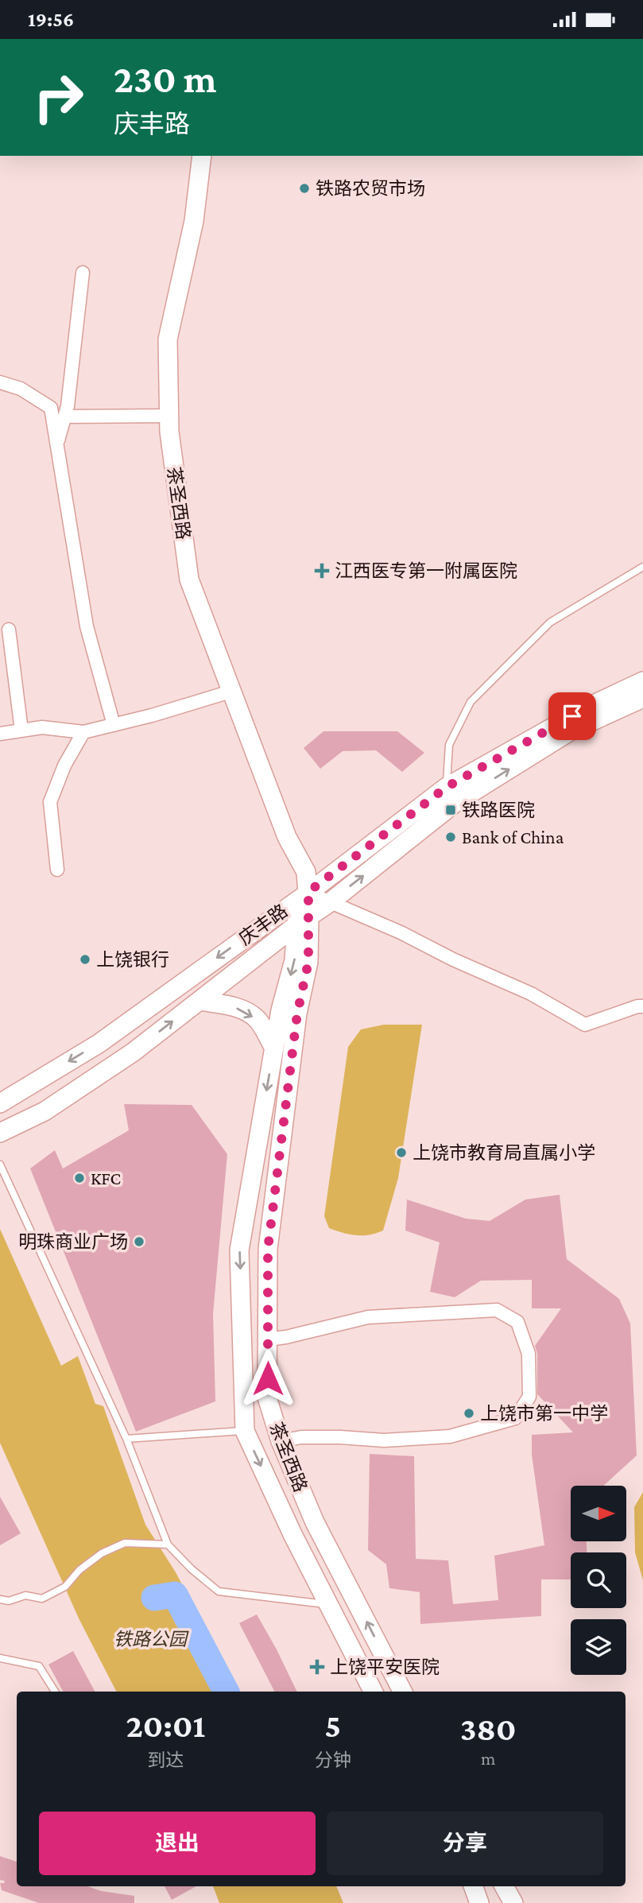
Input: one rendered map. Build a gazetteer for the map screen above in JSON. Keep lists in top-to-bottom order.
{
  "streets": {
    "main road": ["茶圣西路", "庆丰路"]
  },
  "crossings": [
    ["茶圣西路", "庆丰路"]
  ],
  "parks": ["铁路公园"],
  "places": {
    "other": [
      "铁路农贸市场",
      "Bank of China",
      "上饶银行",
      "上饶市教育局直属小学",
      "KFC",
      "明珠商业广场",
      "上饶市第一中学"
    ],
    "health": ["江西医专第一附属医院", "上饶平安医院"],
    "transit": ["铁路医院"]
  },
  "north": "right",
  "page": {
    "status": "19:56",
    "turn": ["230 m", "庆丰路"],
    "eta": [
      "20:01",
      "到达",
      "5",
      "分钟",
      "380",
      "m"
    ],
    "buttons": ["退出", "分享"]
  }
}
